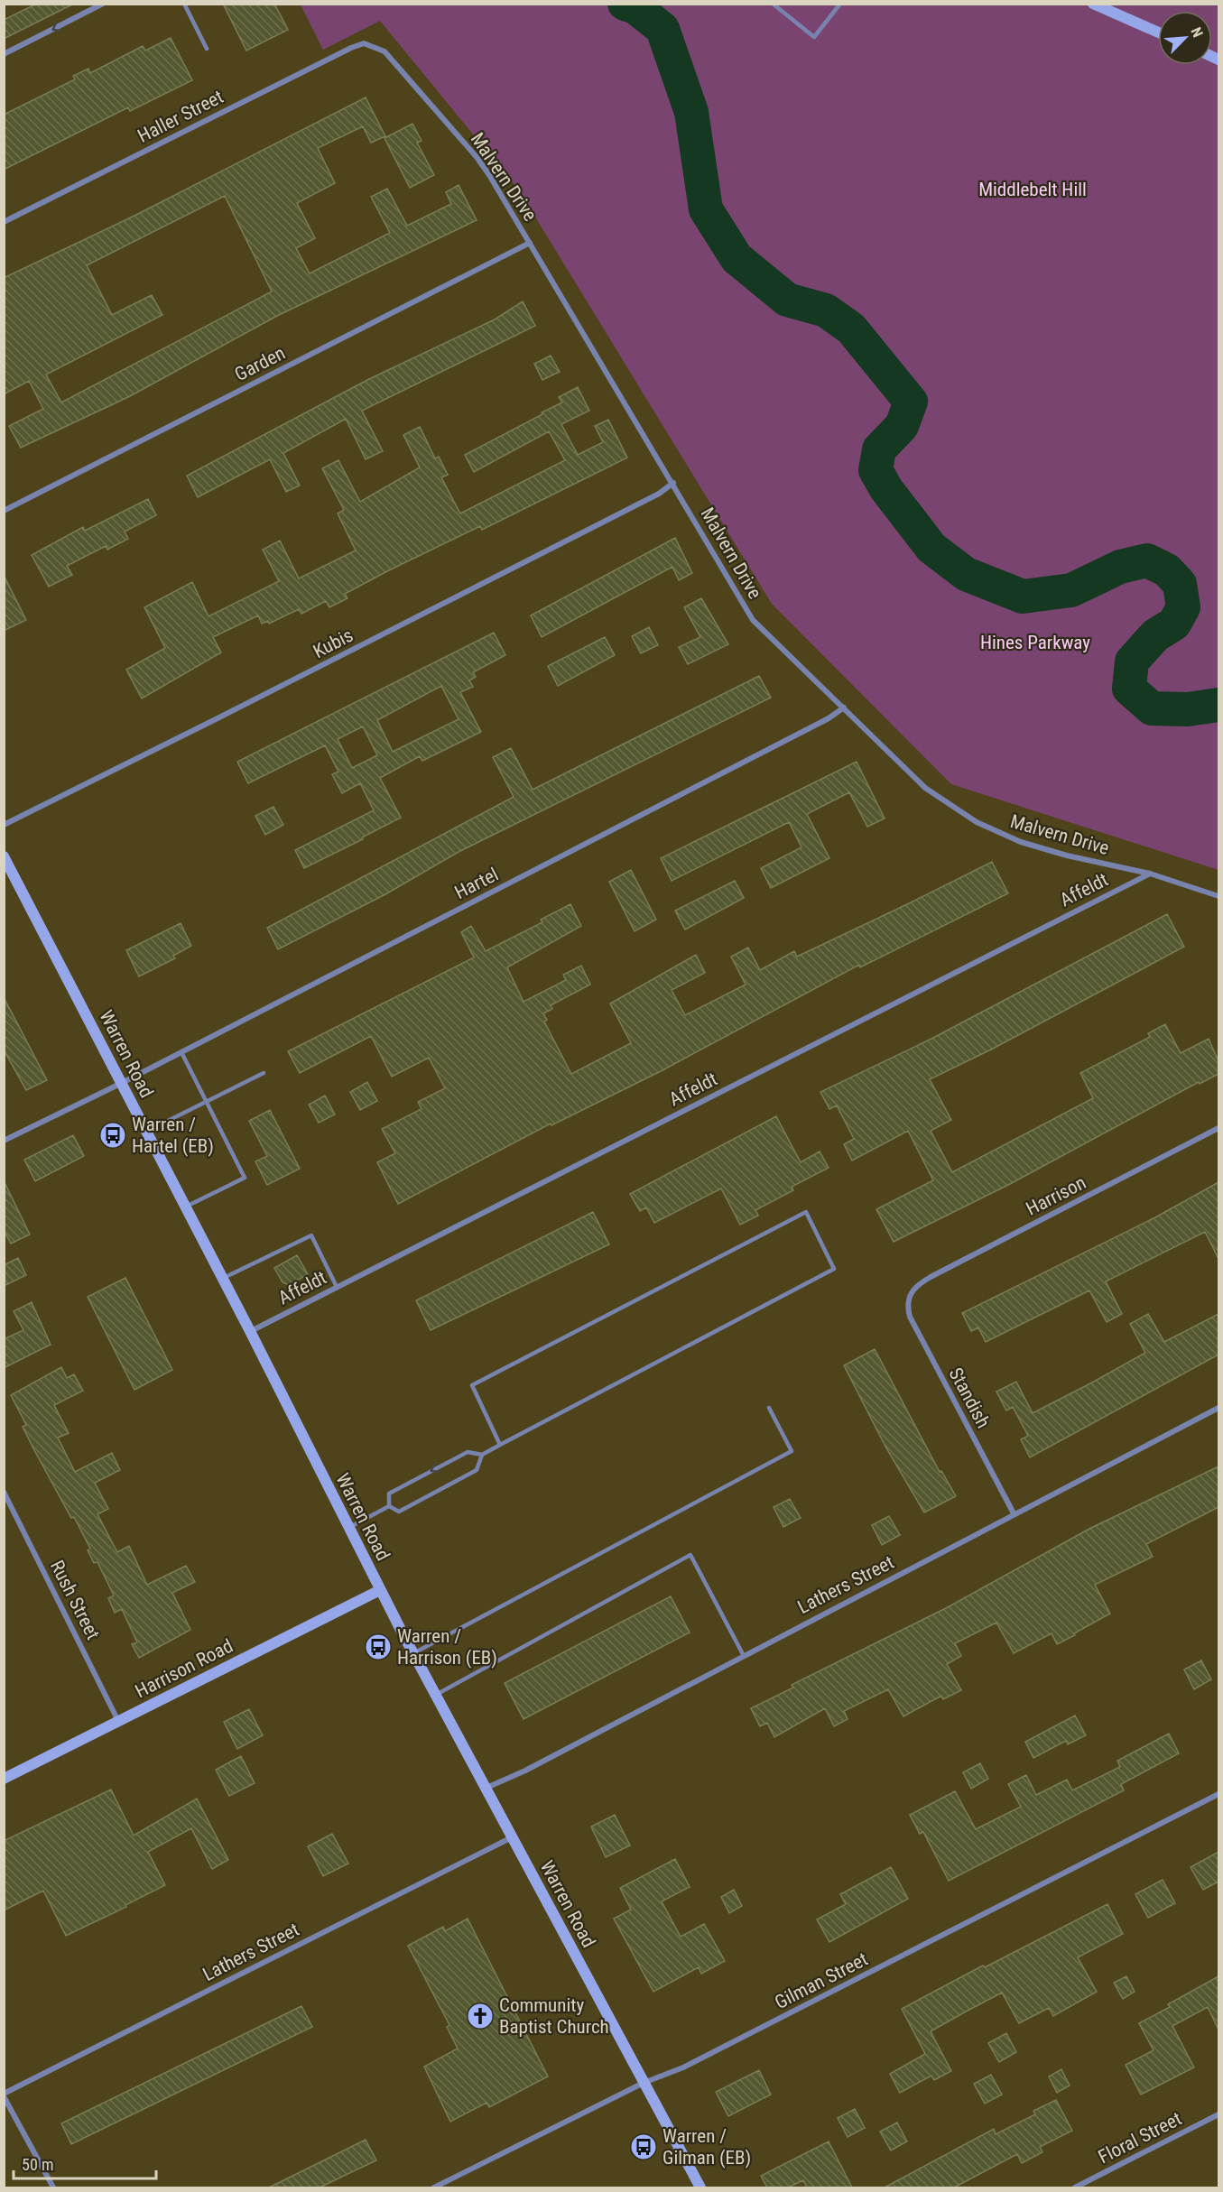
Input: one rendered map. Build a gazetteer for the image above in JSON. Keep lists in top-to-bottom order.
{
  "streets": {
    "main road": ["Warren Road", "Harrison Road"],
    "street": [
      "Haller Street",
      "Malvern Drive",
      "Garden",
      "Kubis",
      "Hartel",
      "Affeldt",
      "Harrison",
      "Standish",
      "Lathers Street",
      "Rush Street",
      "Gilman Street",
      "Floral Street"
    ]
  },
  "crossings": [
    ["Haller Street", "Malvern Drive"],
    ["Malvern Drive", "Garden"],
    ["Malvern Drive", "Kubis"],
    ["Malvern Drive", "Hartel"],
    ["Malvern Drive", "Affeldt"],
    ["Hartel", "Warren Road"],
    ["Affeldt", "Warren Road"],
    ["Warren Road", "Lathers Street"],
    ["Warren Road", "Harrison Road"],
    ["Warren Road", "Gilman Street"],
    ["Harrison", "Standish"],
    ["Standish", "Lathers Street"],
    ["Rush Street", "Harrison Road"]
  ],
  "parks": ["Middlebelt Hill", "Hines Parkway"],
  "places": {
    "bus stop": ["Warren / Hartel (EB)", "Warren / Harrison (EB)", "Warren / Gilman (EB)"],
    "church": ["Community Baptist Church"]
  },
  "scale_bar": "50 m",
  "north": "top right"
}
